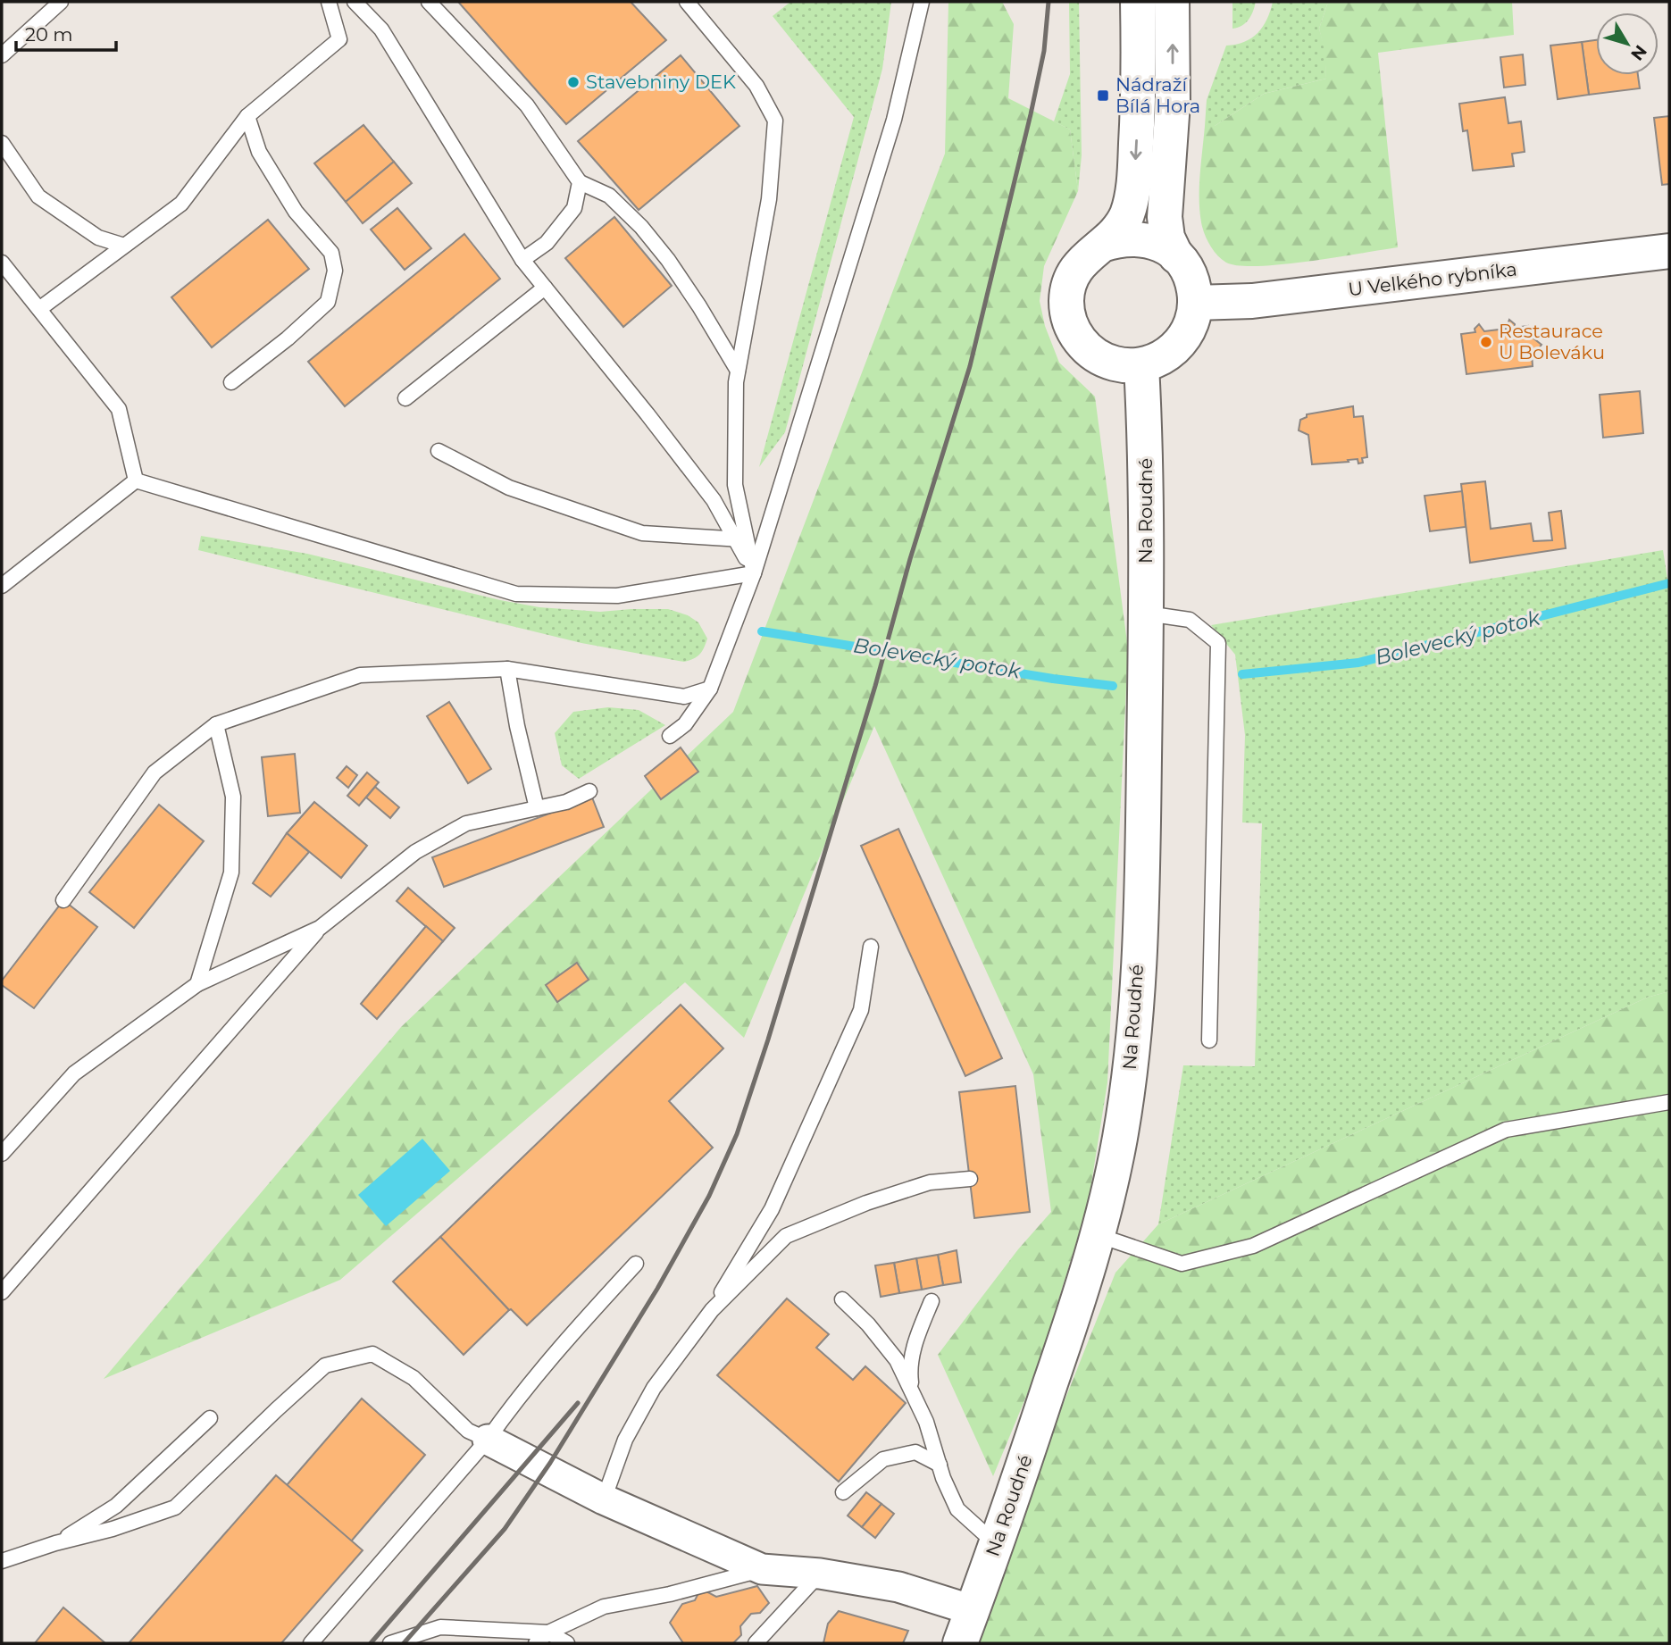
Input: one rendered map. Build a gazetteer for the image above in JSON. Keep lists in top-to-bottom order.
{
  "streets": {
    "main road": ["U Velkého rybníka", "Na Roudné"]
  },
  "crossings": [
    ["U Velkého rybníka", "Na Roudné"]
  ],
  "water": ["Bolevecký potok"],
  "places": {
    "other": ["Stavebniny DEK", "Restaurace U Boleváku"],
    "transit": ["Nádraží Bílá Hora"]
  },
  "scale_bar": "20 m",
  "north": "bottom right"
}
